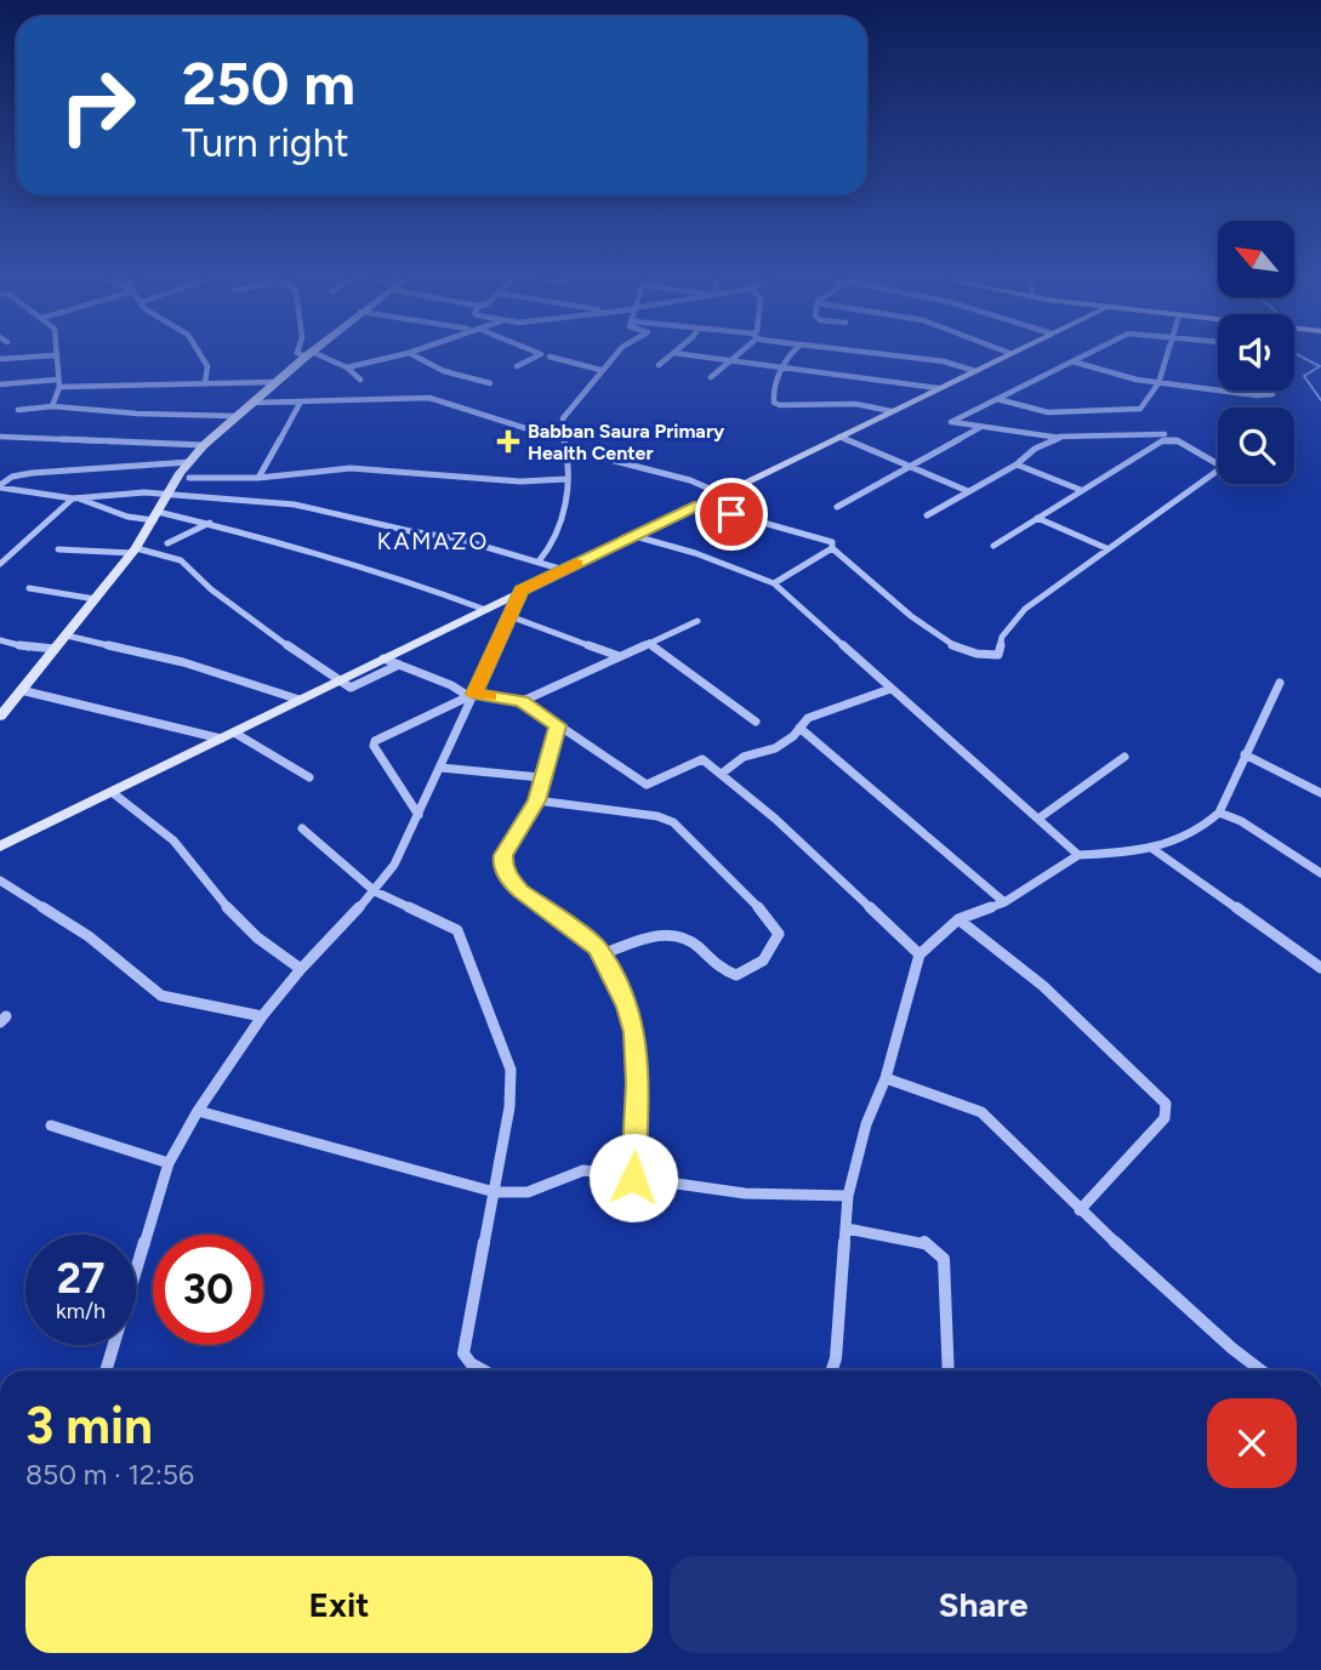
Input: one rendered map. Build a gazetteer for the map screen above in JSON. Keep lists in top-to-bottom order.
{
  "districts": ["KAMAZO"],
  "places": {
    "health": ["Babban Saura Primary Health Center"]
  },
  "north": "top left",
  "page": {
    "turn": ["250 m", "Turn right"],
    "speed": "27 km/h",
    "limit": "30",
    "heading": ["3 min", "850 m · 12:56"],
    "buttons": ["Exit", "Share"]
  }
}
